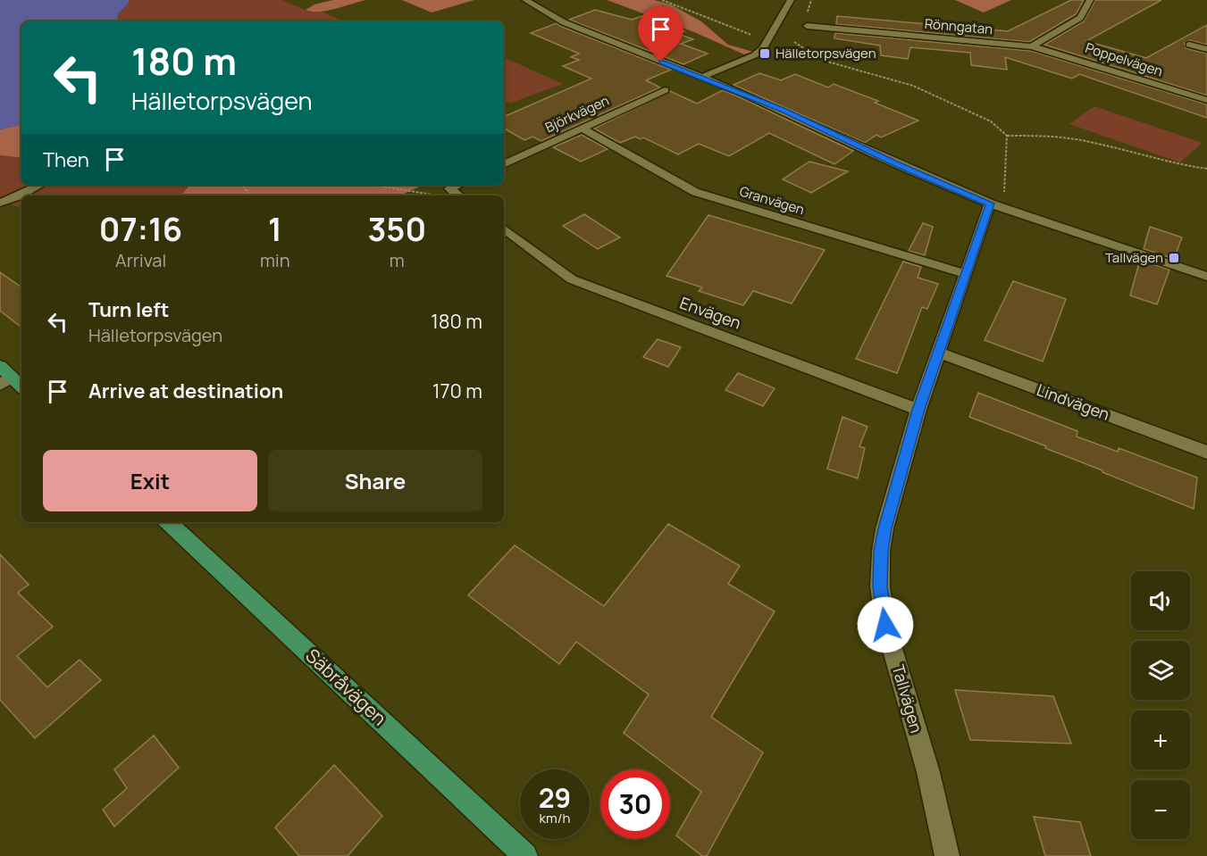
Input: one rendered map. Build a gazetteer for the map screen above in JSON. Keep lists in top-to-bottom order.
{
  "streets": {
    "main road": ["Säbråvägen"],
    "street": [
      "Rönngatan",
      "Poppelvägen",
      "Björkvägen",
      "Granvägen",
      "Envägen",
      "Lindvägen",
      "Tallvägen"
    ]
  },
  "crossings": [
    ["Rönngatan", "Poppelvägen"],
    ["Björkvägen", "Granvägen"],
    ["Granvägen", "Tallvägen"],
    ["Envägen", "Tallvägen"],
    ["Lindvägen", "Tallvägen"]
  ],
  "places": {
    "transit": ["Hälletorpsvägen", "Tallvägen"]
  },
  "page": {
    "turn": ["180 m", "Hälletorpsvägen"],
    "then": "Then",
    "eta": [
      "07:16",
      "Arrival",
      "1",
      "min",
      "350",
      "m"
    ],
    "list": [
      {
        "name": "Turn left",
        "note": "Hälletorpsvägen",
        "value": "180 m"
      },
      {
        "name": "Arrive at destination",
        "value": "170 m"
      }
    ],
    "buttons": ["Exit", "Share"],
    "map_buttons": ["+", "−"],
    "speed": "29 km/h",
    "limit": "30"
  }
}
